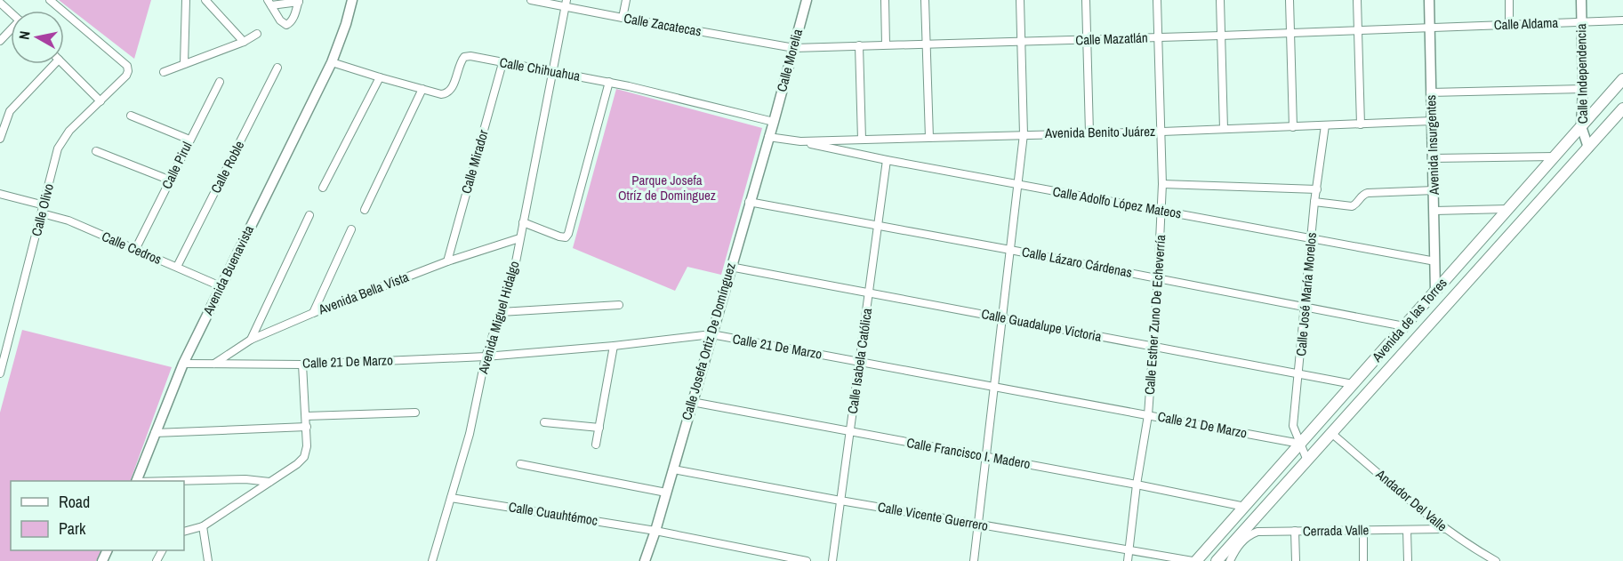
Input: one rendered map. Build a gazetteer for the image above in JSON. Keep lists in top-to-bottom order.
{
  "streets": {
    "main road": ["Avenida de las Torres"],
    "street": [
      "Calle Aldama",
      "Calle Zacatecas",
      "Calle Mazatlán",
      "Calle Morelia",
      "Calle Chihuahua",
      "Calle Independencia",
      "Avenida Benito Juárez",
      "Avenida Insurgentes",
      "Calle Mirador",
      "Calle Pirul",
      "Calle Roble",
      "Calle Adolfo López Mateos",
      "Calle Olivo",
      "Calle Cedros",
      "Calle Lázaro Cárdenas",
      "Avenida Buenavista",
      "Avenida Bella Vista",
      "Calle José María Morelos",
      "Calle Esther Zuno De Echeverría",
      "Avenida Miguel Hidalgo",
      "Calle Guadalupe Victoria",
      "Calle Josefa Ortiz De Domínguez",
      "Calle 21 De Marzo",
      "Calle Isabela Católica",
      "Calle Francisco I. Madero",
      "Andador Del Valle",
      "Calle Cuauhtémoc",
      "Calle Vicente Guerrero",
      "Cerrada Valle"
    ]
  },
  "crossings": [
    ["Calle Aldama", "Calle Mazatlán"],
    ["Calle Aldama", "Calle Independencia"],
    ["Calle Aldama", "Avenida Insurgentes"],
    ["Calle Zacatecas", "Calle Mazatlán"],
    ["Calle Zacatecas", "Calle Morelia"],
    ["Calle Zacatecas", "Avenida Miguel Hidalgo"],
    ["Calle Mazatlán", "Calle Morelia"],
    ["Calle Mazatlán", "Avenida Insurgentes"],
    ["Calle Mazatlán", "Calle Esther Zuno De Echeverría"],
    ["Calle Morelia", "Calle Chihuahua"],
    ["Calle Morelia", "Calle Josefa Ortiz De Domínguez"],
    ["Calle Chihuahua", "Calle Mirador"],
    ["Calle Chihuahua", "Avenida Buenavista"],
    ["Calle Chihuahua", "Avenida Miguel Hidalgo"],
    ["Calle Chihuahua", "Calle Josefa Ortiz De Domínguez"],
    ["Calle Independencia", "Avenida de las Torres"],
    ["Avenida Benito Juárez", "Avenida Insurgentes"],
    ["Avenida Benito Juárez", "Calle Adolfo López Mateos"],
    ["Avenida Benito Juárez", "Calle José María Morelos"],
    ["Avenida Benito Juárez", "Calle Esther Zuno De Echeverría"],
    ["Avenida Benito Juárez", "Calle Josefa Ortiz De Domínguez"],
    ["Avenida Insurgentes", "Calle Adolfo López Mateos"],
    ["Avenida Insurgentes", "Avenida de las Torres"],
    ["Calle Mirador", "Avenida Bella Vista"],
    ["Calle Pirul", "Calle Cedros"],
    ["Calle Roble", "Calle Cedros"],
    ["Calle Adolfo López Mateos", "Calle José María Morelos"],
    ["Calle Adolfo López Mateos", "Calle Esther Zuno De Echeverría"],
    ["Calle Adolfo López Mateos", "Calle Isabela Católica"],
    ["Calle Olivo", "Calle Cedros"],
    ["Calle Cedros", "Avenida Buenavista"],
    ["Calle Lázaro Cárdenas", "Calle José María Morelos"],
    ["Calle Lázaro Cárdenas", "Calle Esther Zuno De Echeverría"],
    ["Calle Lázaro Cárdenas", "Avenida de las Torres"],
    ["Calle Lázaro Cárdenas", "Calle Josefa Ortiz De Domínguez"],
    ["Calle Lázaro Cárdenas", "Calle Isabela Católica"],
    ["Avenida Buenavista", "Calle 21 De Marzo"],
    ["Avenida Bella Vista", "Avenida Miguel Hidalgo"],
    ["Avenida Bella Vista", "Calle 21 De Marzo"],
    ["Calle José María Morelos", "Avenida de las Torres"],
    ["Calle José María Morelos", "Calle Guadalupe Victoria"],
    ["Calle José María Morelos", "Calle 21 De Marzo"],
    ["Calle Esther Zuno De Echeverría", "Calle Guadalupe Victoria"],
    ["Calle Esther Zuno De Echeverría", "Calle 21 De Marzo"],
    ["Calle Esther Zuno De Echeverría", "Calle Francisco I. Madero"],
    ["Calle Esther Zuno De Echeverría", "Calle Vicente Guerrero"],
    ["Avenida Miguel Hidalgo", "Calle 21 De Marzo"],
    ["Avenida Miguel Hidalgo", "Calle Cuauhtémoc"],
    ["Avenida de las Torres", "Calle Guadalupe Victoria"],
    ["Avenida de las Torres", "Calle 21 De Marzo"],
    ["Avenida de las Torres", "Calle Francisco I. Madero"],
    ["Avenida de las Torres", "Andador Del Valle"],
    ["Avenida de las Torres", "Calle Vicente Guerrero"],
    ["Calle Guadalupe Victoria", "Calle Josefa Ortiz De Domínguez"],
    ["Calle Guadalupe Victoria", "Calle Isabela Católica"],
    ["Calle Josefa Ortiz De Domínguez", "Calle 21 De Marzo"],
    ["Calle Josefa Ortiz De Domínguez", "Calle Francisco I. Madero"],
    ["Calle Josefa Ortiz De Domínguez", "Calle Cuauhtémoc"],
    ["Calle Josefa Ortiz De Domínguez", "Calle Vicente Guerrero"],
    ["Calle 21 De Marzo", "Calle Isabela Católica"],
    ["Calle Isabela Católica", "Calle Francisco I. Madero"],
    ["Calle Isabela Católica", "Calle Vicente Guerrero"],
    ["Andador Del Valle", "Cerrada Valle"]
  ],
  "parks": ["Parque Josefa Otríz de Dominguez"],
  "legend": ["Road", "Park"],
  "north": "left"
}
